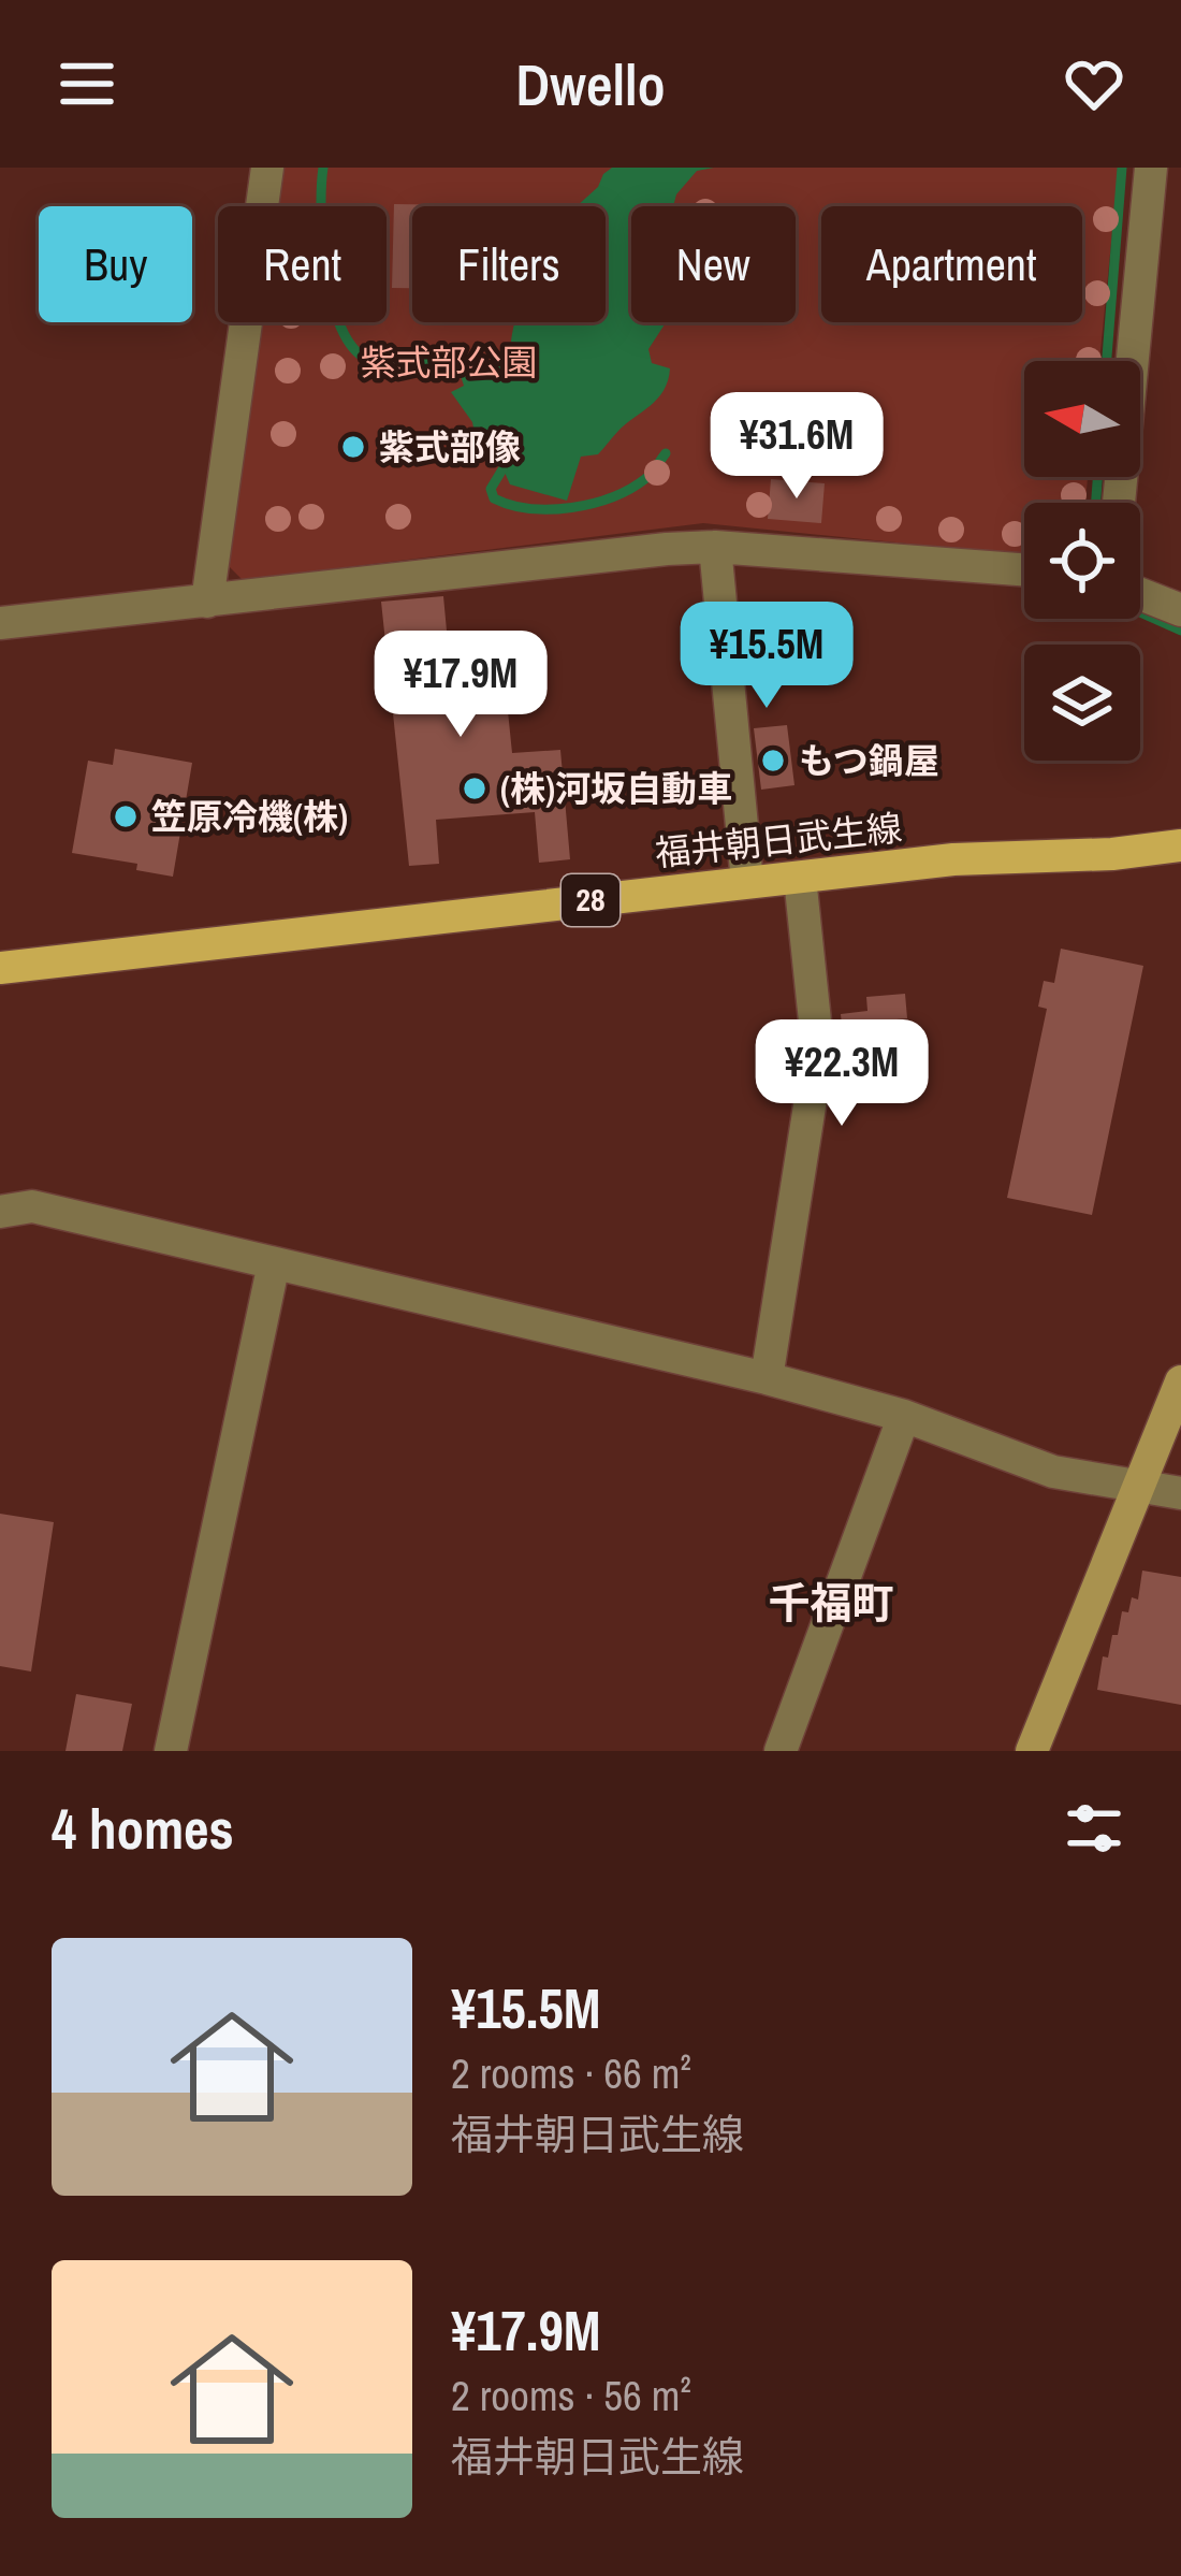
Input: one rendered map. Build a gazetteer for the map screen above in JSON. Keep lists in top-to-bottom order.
{
  "streets": {
    "main road": ["福井朝日武生線", "28"]
  },
  "districts": ["千福町"],
  "parks": ["紫式部公園"],
  "places": [
    "紫式部像",
    "もつ鍋屋",
    "(株)河坂自動車",
    "笠原冷機(株)"
  ],
  "north": "left",
  "page": {
    "header": "Dwello",
    "chip": [
      "Buy",
      "Rent",
      "Filters",
      "New",
      "Apartment"
    ],
    "price": [
      "¥31.6M",
      "¥15.5M",
      "¥17.9M",
      "¥22.3M"
    ],
    "heading": "4 homes",
    "list": [
      {
        "name": "¥15.5M",
        "note": "2 rooms · 66 m² · 福井朝日武生線"
      },
      {
        "name": "¥17.9M",
        "note": "2 rooms · 56 m² · 福井朝日武生線"
      }
    ]
  }
}
